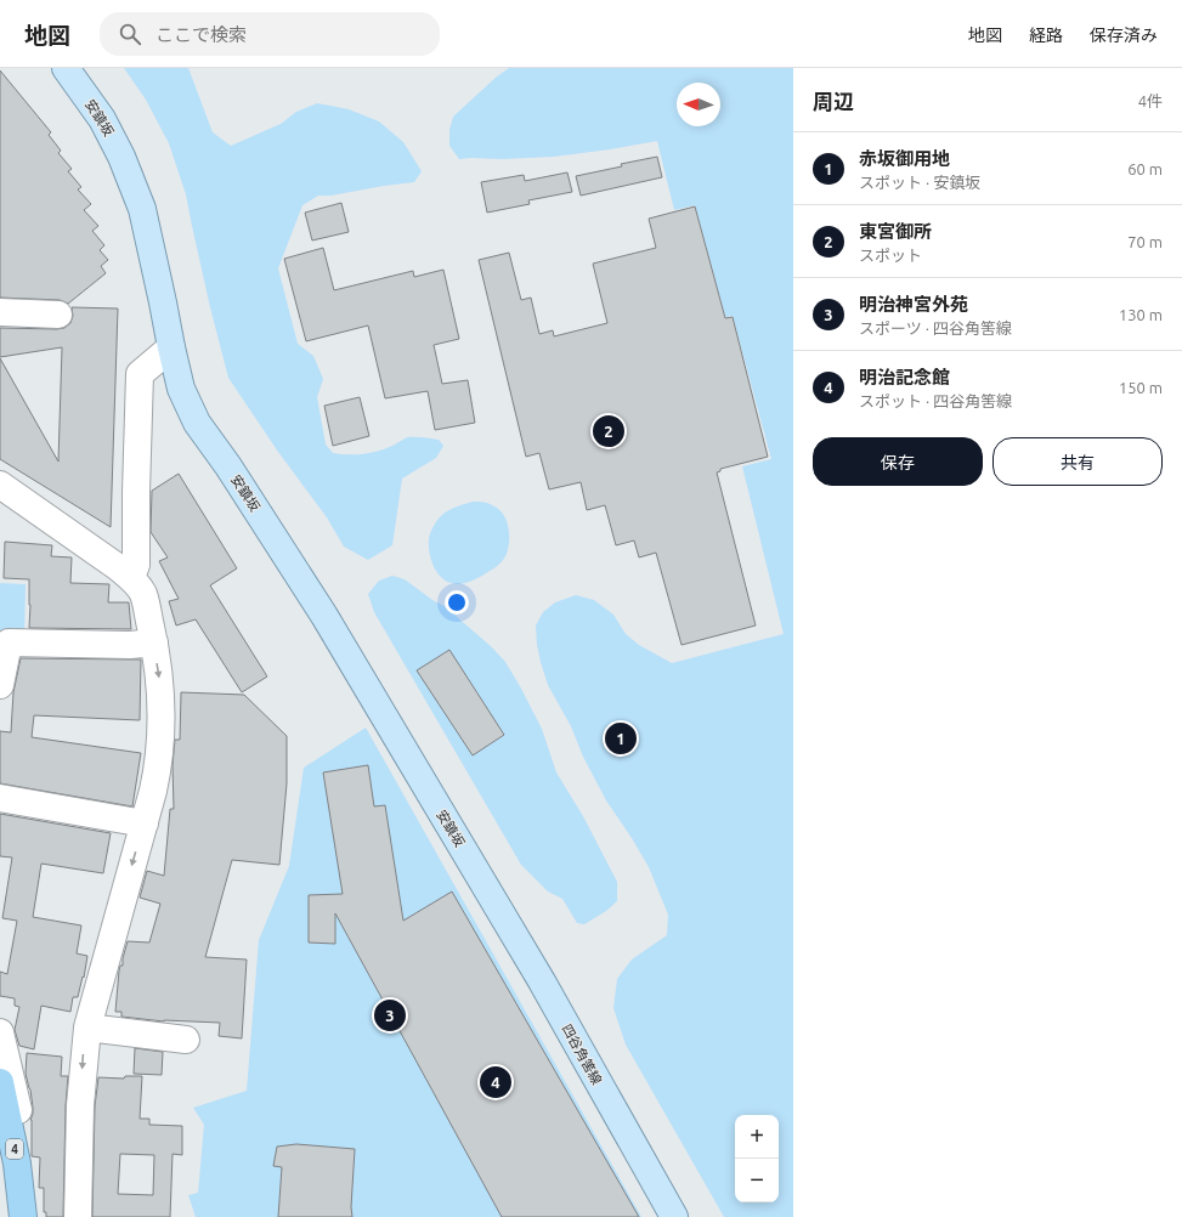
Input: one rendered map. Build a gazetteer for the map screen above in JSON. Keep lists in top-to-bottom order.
{
  "streets": {
    "highway": ["4"],
    "main road": ["安鎮坂", "四谷角筈線"]
  },
  "crossings": [
    ["安鎮坂", "四谷角筈線"]
  ],
  "north": "left",
  "page": {
    "header": "地図",
    "search": "ここで検索",
    "nav": ["地図", "経路", "保存済み"],
    "heading": ["周辺", "4件"],
    "list": [
      {
        "mark": "1",
        "name": "赤坂御用地",
        "note": "スポット · 安鎮坂",
        "value": "60 m"
      },
      {
        "mark": "2",
        "name": "東宮御所",
        "note": "スポット",
        "value": "70 m"
      },
      {
        "mark": "3",
        "name": "明治神宮外苑",
        "note": "スポーツ · 四谷角筈線",
        "value": "130 m"
      },
      {
        "mark": "4",
        "name": "明治記念館",
        "note": "スポット · 四谷角筈線",
        "value": "150 m"
      }
    ],
    "pins": [
      "2",
      "1",
      "3",
      "4"
    ],
    "buttons": ["保存", "共有"],
    "map_buttons": ["+", "−"]
  }
}
